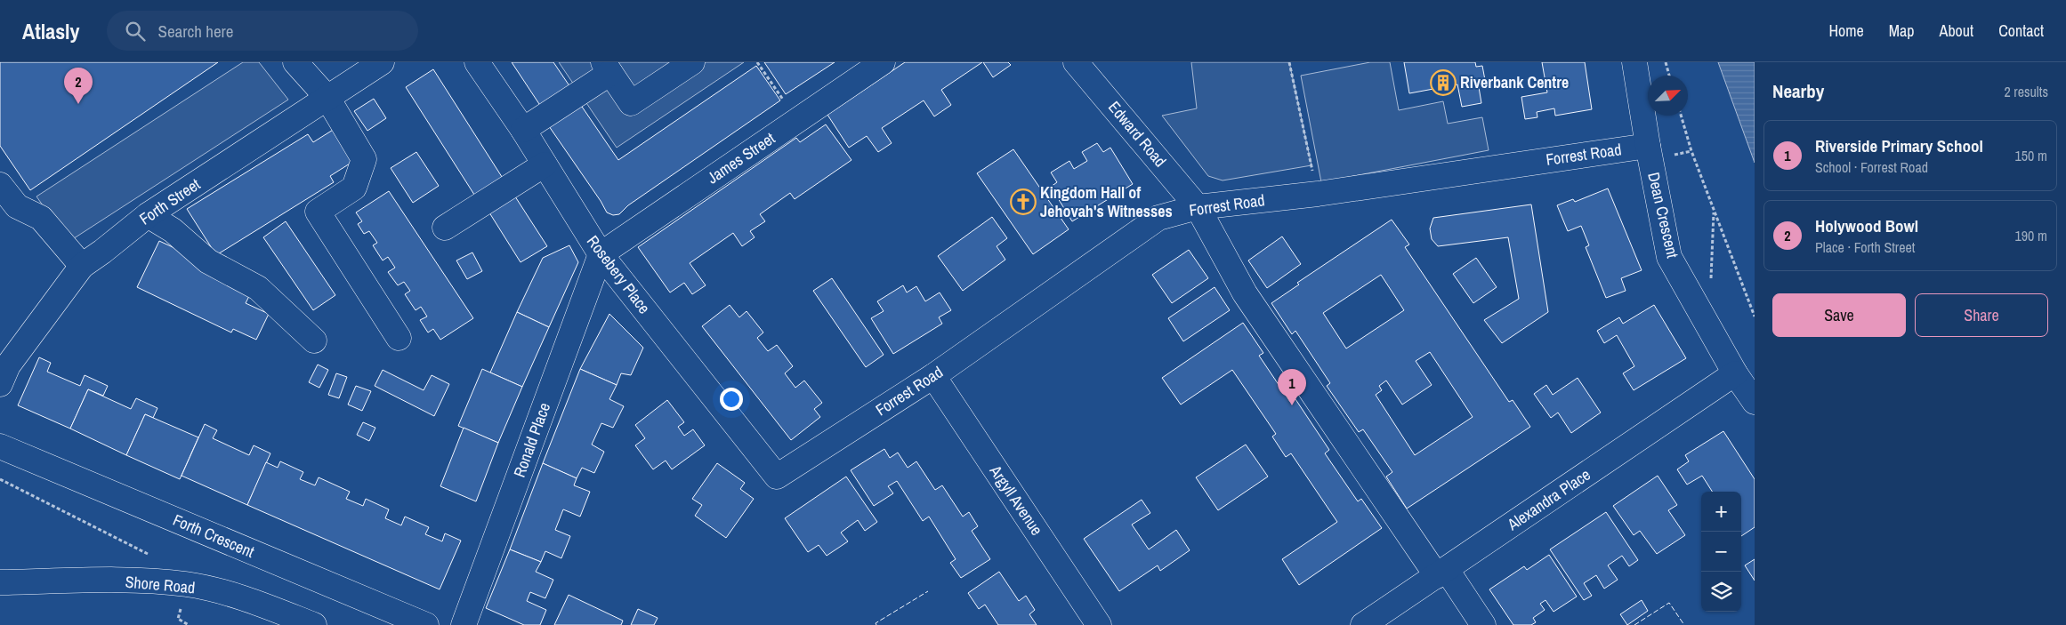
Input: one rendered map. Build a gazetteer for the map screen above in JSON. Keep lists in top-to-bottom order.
{
  "streets": {
    "street": [
      "Edward Road",
      "Forrest Road",
      "James Street",
      "Forth Street",
      "Dean Crescent",
      "Rosebery Place",
      "Ronald Place",
      "Alexandra Place",
      "Argyll Avenue",
      "Forth Crescent",
      "Shore Road"
    ]
  },
  "crossings": [
    ["Edward Road", "Forrest Road"],
    ["Edward Road", "Alexandra Place"],
    ["Forrest Road", "Dean Crescent"],
    ["Forrest Road", "Rosebery Place"],
    ["Forrest Road", "Argyll Avenue"],
    ["James Street", "Rosebery Place"],
    ["James Street", "Ronald Place"],
    ["Dean Crescent", "Alexandra Place"],
    ["Rosebery Place", "Ronald Place"]
  ],
  "places": {
    "building": ["Riverbank Centre"],
    "church": ["Kingdom Hall of Jehovah's Witnesses"]
  },
  "north": "top right",
  "page": {
    "header": "Atlasly",
    "search": "Search here",
    "nav": [
      "Home",
      "Map",
      "About",
      "Contact"
    ],
    "heading": ["Nearby", "2 results"],
    "pins": ["2", "1"],
    "list": [
      {
        "mark": "1",
        "name": "Riverside Primary School",
        "note": "School · Forrest Road",
        "value": "150 m"
      },
      {
        "mark": "2",
        "name": "Holywood Bowl",
        "note": "Place · Forth Street",
        "value": "190 m"
      }
    ],
    "buttons": ["Save", "Share"],
    "map_buttons": ["+", "−"]
  }
}
